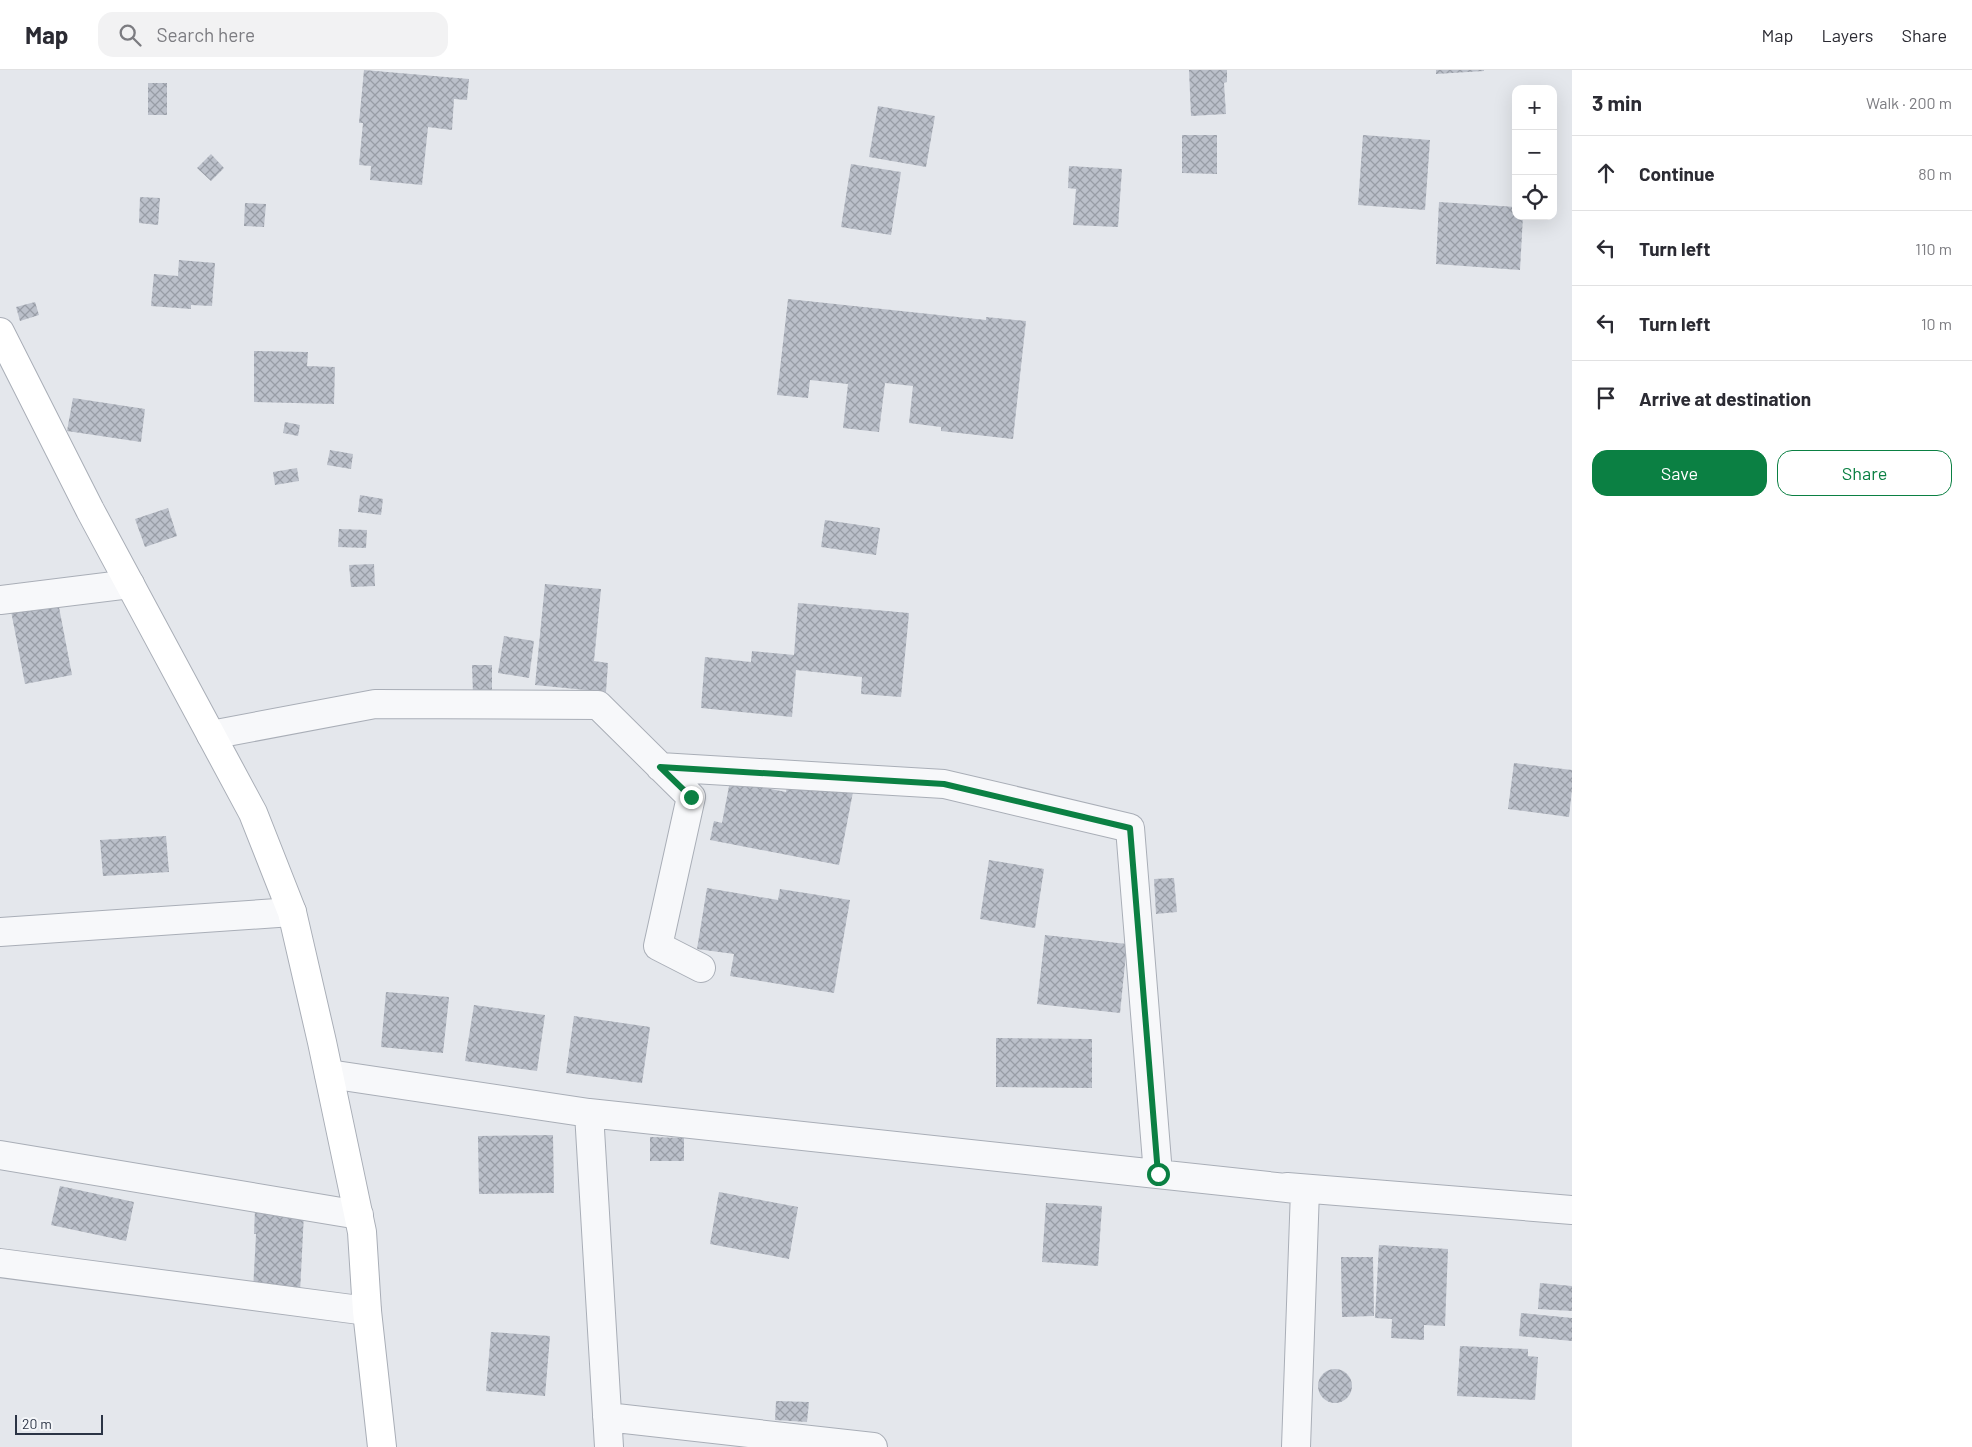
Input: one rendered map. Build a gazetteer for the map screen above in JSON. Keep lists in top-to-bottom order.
{
  "scale_bar": "20 m",
  "page": {
    "header": "Map",
    "search": "Search here",
    "nav": ["Map", "Layers", "Share"],
    "heading": ["3 min", "Walk · 200 m"],
    "map_buttons": ["+", "−"],
    "list": [
      ["Continue", "80 m"],
      ["Turn left", "110 m"],
      ["Turn left", "10 m"],
      "Arrive at destination"
    ],
    "buttons": ["Save", "Share"],
    "scale": "20 m"
  }
}
